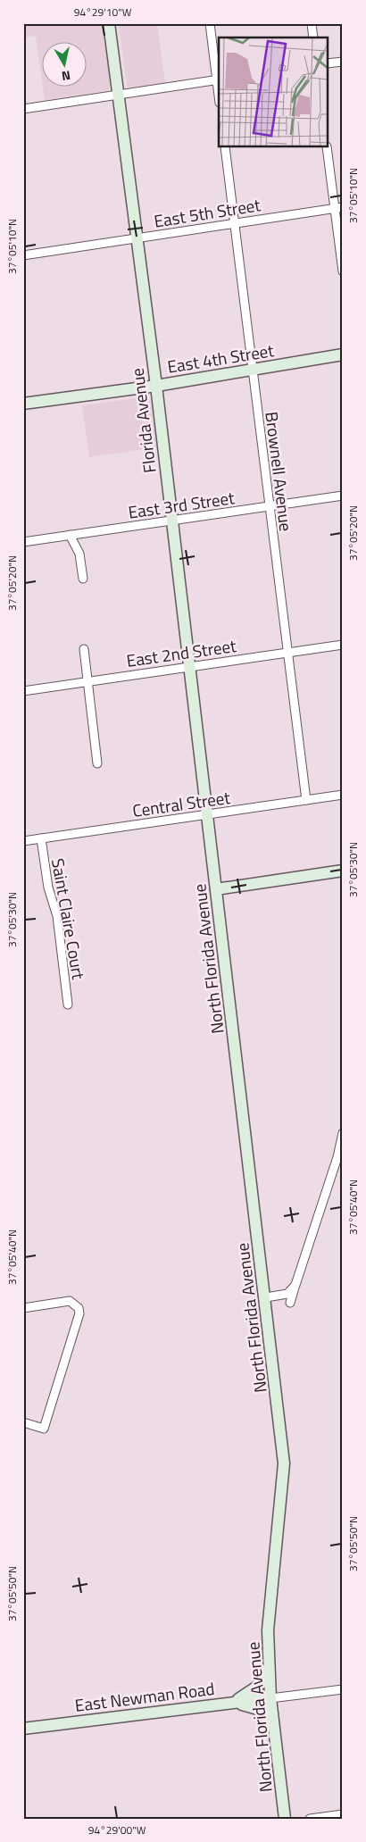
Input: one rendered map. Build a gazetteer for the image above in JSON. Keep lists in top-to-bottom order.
{
  "streets": {
    "street": [
      "East 5th Street",
      "East 4th Street",
      "Florida Avenue",
      "Brownell Avenue",
      "East 3rd Street",
      "East 2nd Street",
      "Central Street",
      "Saint Claire Court",
      "North Florida Avenue",
      "East Newman Road"
    ]
  },
  "crossings": [
    ["East 5th Street", "Florida Avenue"],
    ["East 5th Street", "Brownell Avenue"],
    ["East 4th Street", "Florida Avenue"],
    ["East 4th Street", "Brownell Avenue"],
    ["Florida Avenue", "East 3rd Street"],
    ["Florida Avenue", "East 2nd Street"],
    ["Florida Avenue", "Central Street"],
    ["Florida Avenue", "North Florida Avenue"],
    ["Brownell Avenue", "East 3rd Street"],
    ["Brownell Avenue", "East 2nd Street"],
    ["Brownell Avenue", "Central Street"],
    ["Central Street", "Saint Claire Court"],
    ["Central Street", "North Florida Avenue"],
    ["North Florida Avenue", "East Newman Road"]
  ],
  "north": "bottom",
  "coordinates": [
    "94°29'10\"W",
    "37°05'10\"N",
    "37°05'20\"N",
    "37°05'30\"N",
    "37°05'40\"N",
    "37°05'50\"N",
    "94°29'00\"W"
  ]
}
